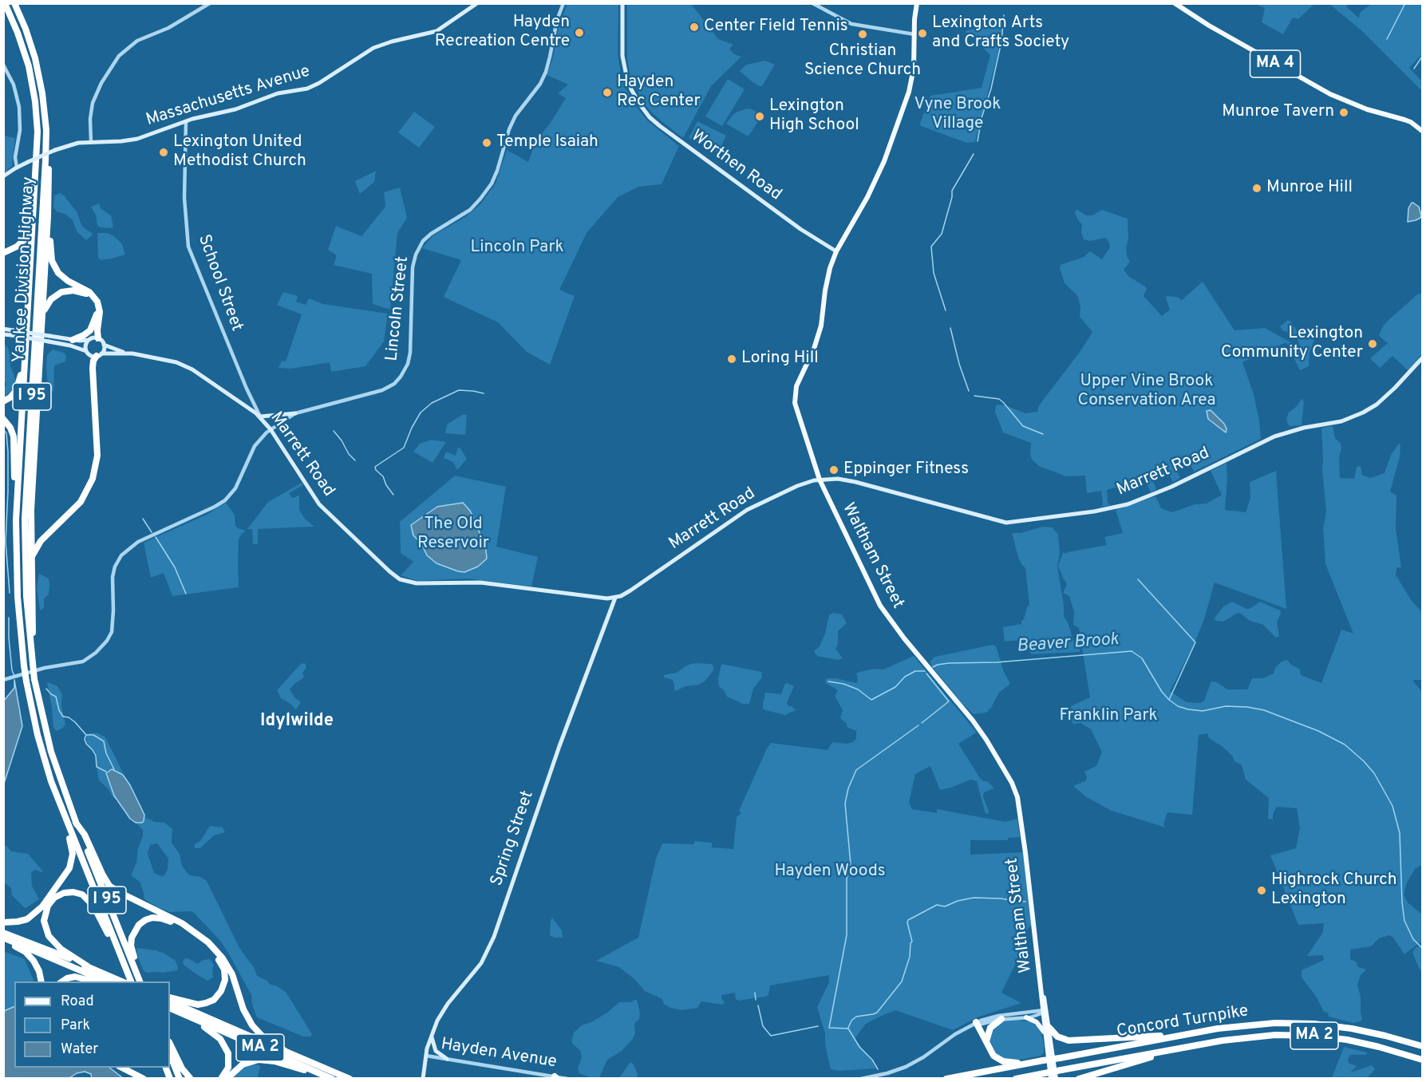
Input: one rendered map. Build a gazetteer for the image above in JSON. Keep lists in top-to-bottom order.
{
  "streets": {
    "highway": [
      "Yankee Division Highway",
      "I 95",
      "Concord Turnpike",
      "MA 2"
    ],
    "main road": [
      "MA 4",
      "Massachusetts Avenue",
      "Worthen Road",
      "Marrett Road",
      "Waltham Street",
      "Spring Street"
    ],
    "street": ["School Street", "Lincoln Street", "Hayden Avenue"]
  },
  "crossings": [
    ["Massachusetts Avenue", "School Street"],
    ["Worthen Road", "Waltham Street"],
    ["School Street", "Marrett Road"],
    ["Lincoln Street", "Marrett Road"],
    ["Marrett Road", "Waltham Street"],
    ["Marrett Road", "Spring Street"],
    ["Spring Street", "Hayden Avenue"]
  ],
  "districts": ["Idylwilde"],
  "water": ["Beaver Brook"],
  "parks": [
    "Vyne Brook Village",
    "Lincoln Park",
    "Upper Vine Brook Conservation Area",
    "The Old Reservoir",
    "Franklin Park",
    "Hayden Woods"
  ],
  "places": [
    "Center Field Tennis",
    "Hayden Recreation Centre",
    "Lexington Arts and Crafts Society",
    "Christian Science Church",
    "Hayden Rec Center",
    "Munroe Tavern",
    "Lexington High School",
    "Temple Isaiah",
    "Lexington United Methodist Church",
    "Munroe Hill",
    "Lexington Community Center",
    "Loring Hill",
    "Eppinger Fitness",
    "Highrock Church Lexington"
  ],
  "legend": ["Road", "Park", "Water"]
}
